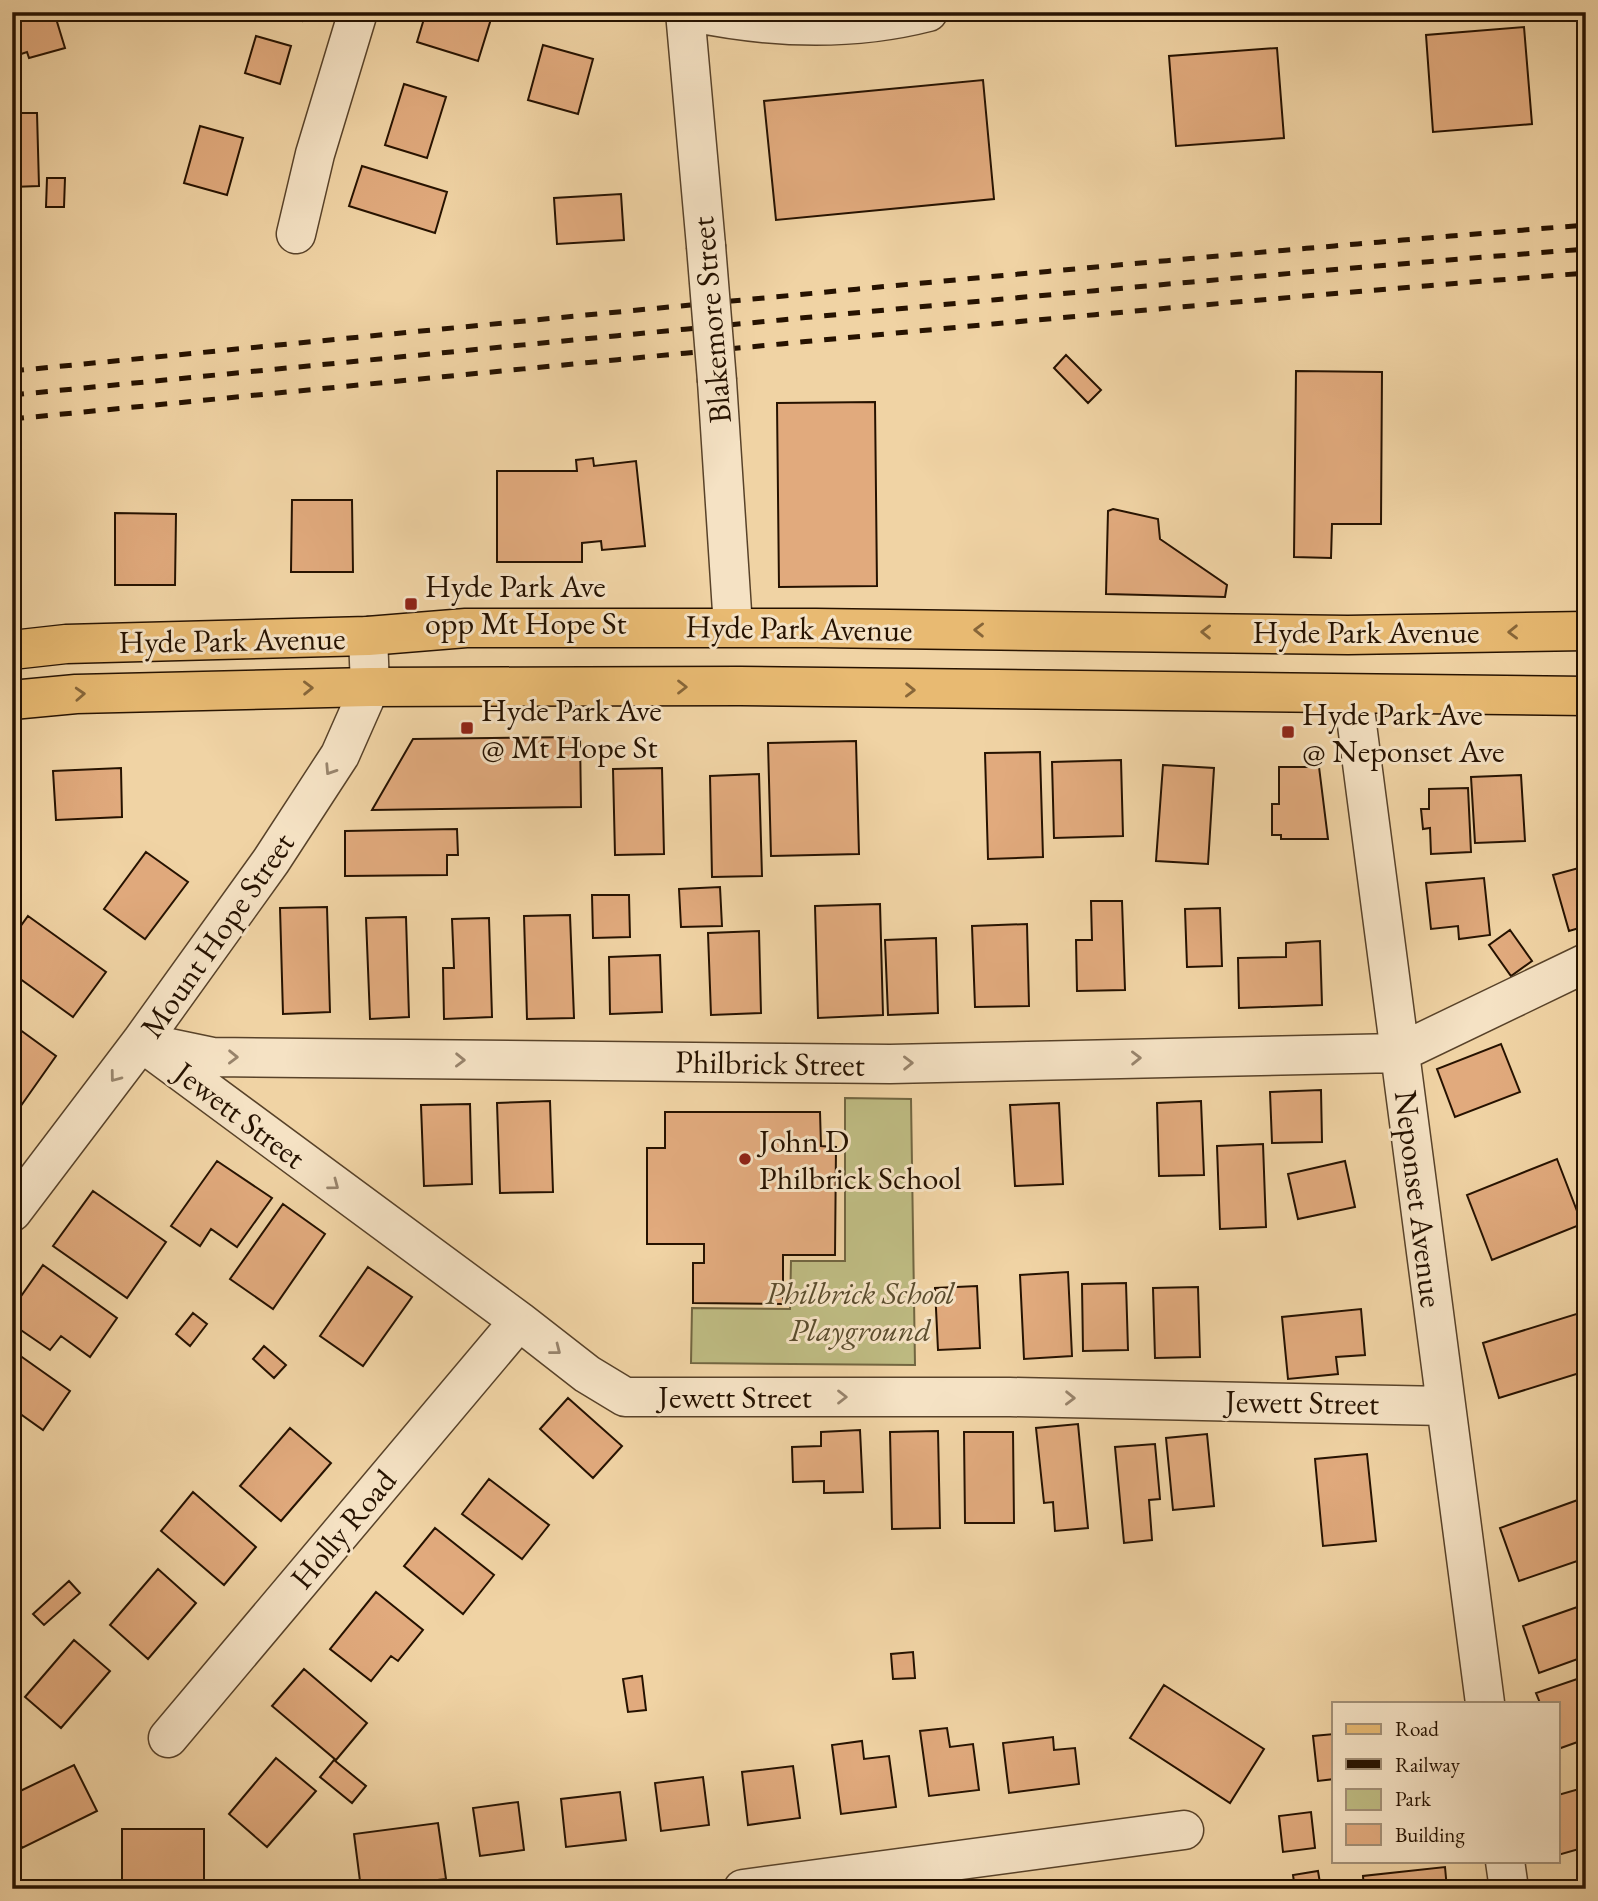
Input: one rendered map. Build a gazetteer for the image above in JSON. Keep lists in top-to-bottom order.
{
  "streets": {
    "main road": ["Hyde Park Avenue"],
    "street": [
      "Blakemore Street",
      "Mount Hope Street",
      "Philbrick Street",
      "Jewett Street",
      "Neponset Avenue",
      "Holly Road"
    ]
  },
  "crossings": [
    ["Blakemore Street", "Hyde Park Avenue"],
    ["Hyde Park Avenue", "Mount Hope Street"],
    ["Hyde Park Avenue", "Neponset Avenue"],
    ["Mount Hope Street", "Philbrick Street"],
    ["Mount Hope Street", "Jewett Street"],
    ["Philbrick Street", "Jewett Street"],
    ["Philbrick Street", "Neponset Avenue"],
    ["Jewett Street", "Neponset Avenue"],
    ["Jewett Street", "Holly Road"]
  ],
  "one_way": ["Mount Hope Street", "Philbrick Street", "Jewett Street"],
  "parks": ["Philbrick School Playground"],
  "places": {
    "transit": ["Hyde Park Ave opp Mt Hope St", "Hyde Park Ave @ Mt Hope St", "Hyde Park Ave @ Neponset Ave"],
    "other": ["John D Philbrick School"]
  },
  "legend": [
    "Road",
    "Railway",
    "Park",
    "Building"
  ]
}
